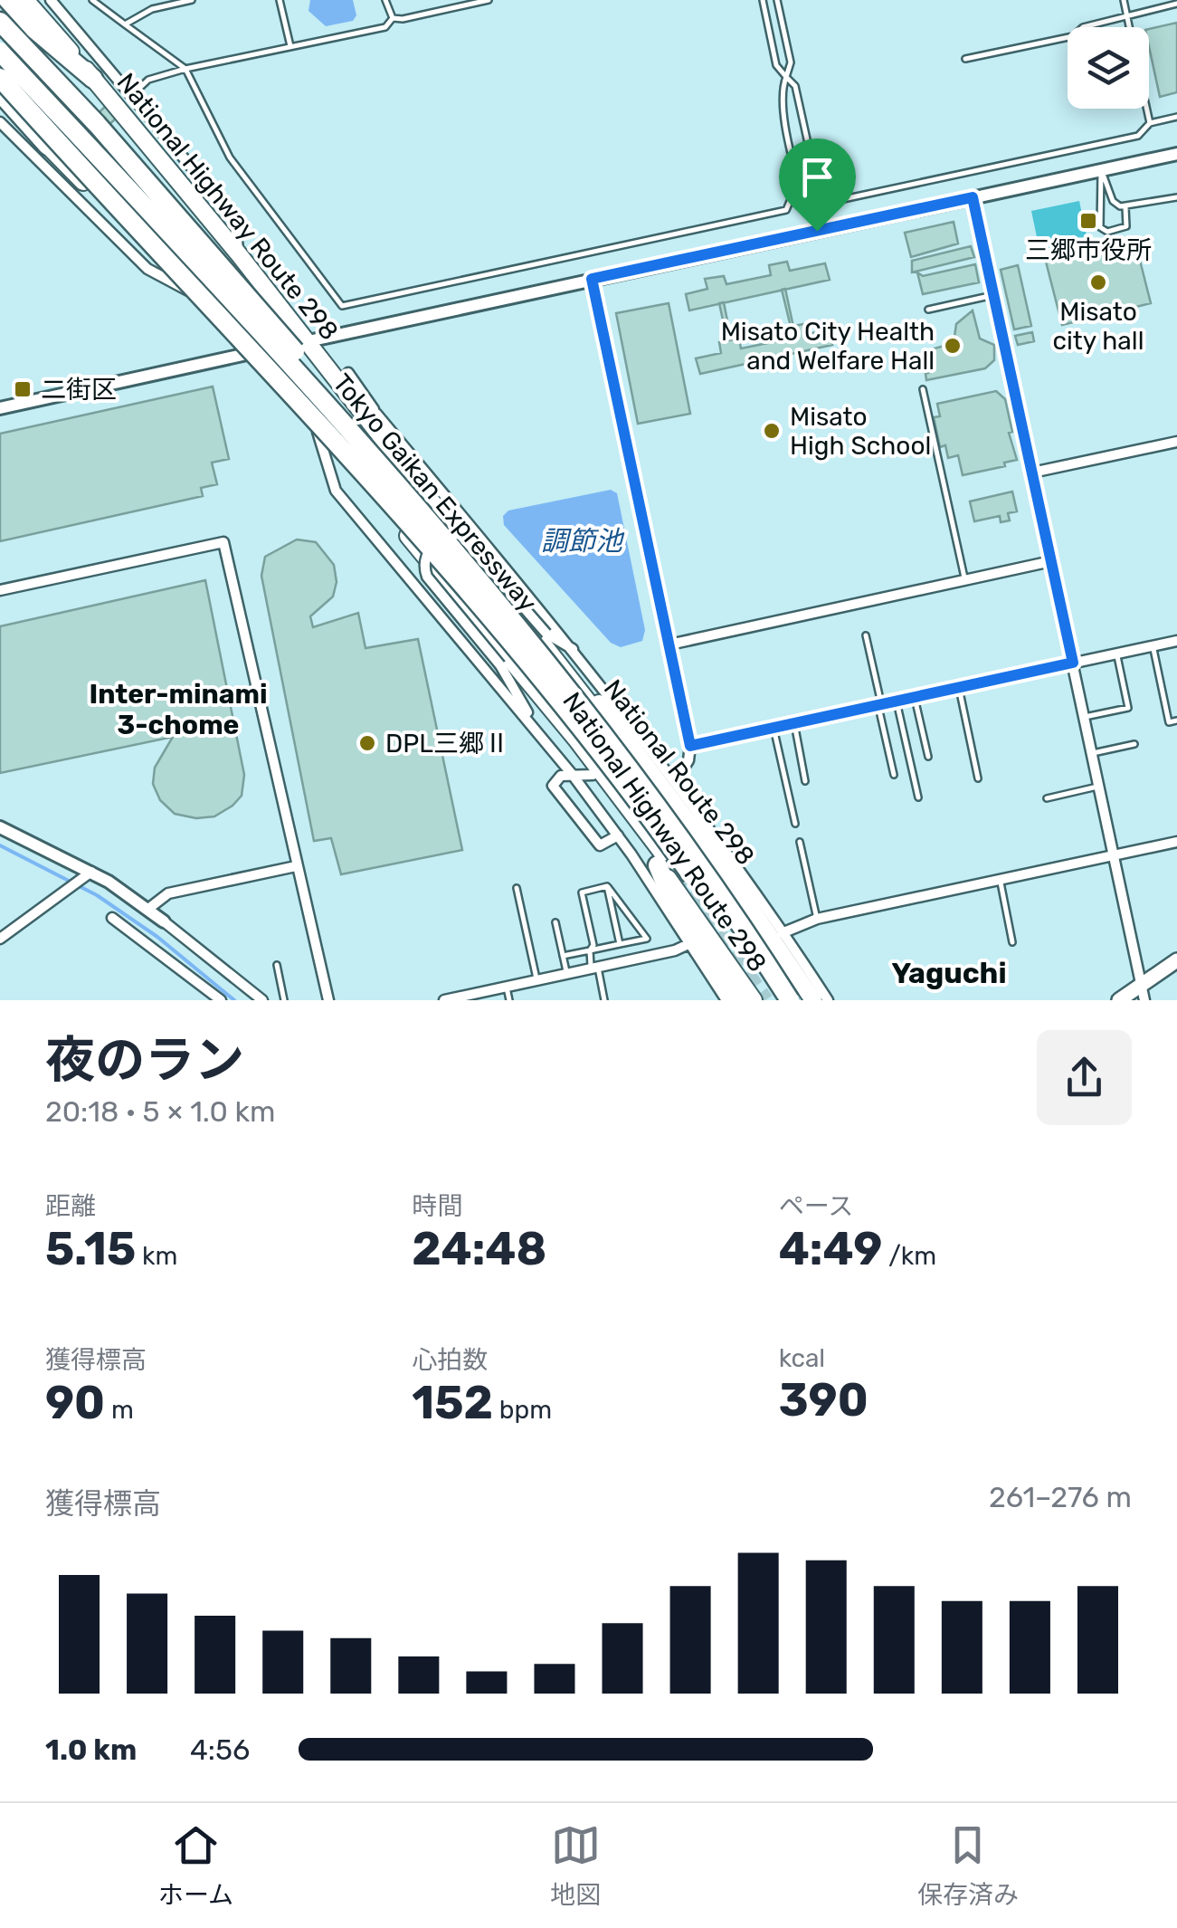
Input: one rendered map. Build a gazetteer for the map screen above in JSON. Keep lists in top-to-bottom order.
{
  "streets": {
    "highway": ["National Highway Route 298", "Tokyo Gaikan Expressway", "National Route 298"]
  },
  "crossings": [
    ["National Highway Route 298", "National Route 298"]
  ],
  "districts": ["Inter-minami 3-chome", "Yaguchi"],
  "water": ["調節池"],
  "places": {
    "transit": ["三郷市役所", "二街区"],
    "other": [
      "Misato city hall",
      "Misato City Health and Welfare Hall",
      "Misato High School",
      "DPL三郷Ⅱ"
    ]
  },
  "page": {
    "heading": ["夜のラン", "20:18 · 5 × 1.0 km"],
    "stats": [
      ["距離", "5.15 km"],
      ["時間", "24:48"],
      ["ペース", "4:49 /km"],
      ["獲得標高", "90 m"],
      ["心拍数", "152 bpm"],
      ["kcal", "390"]
    ],
    "chart": ["獲得標高", "261–276 m"],
    "list": [
      {
        "name": "1.0 km",
        "note": "4:56"
      }
    ],
    "tabs": ["ホーム", "地図", "保存済み"]
  }
}
